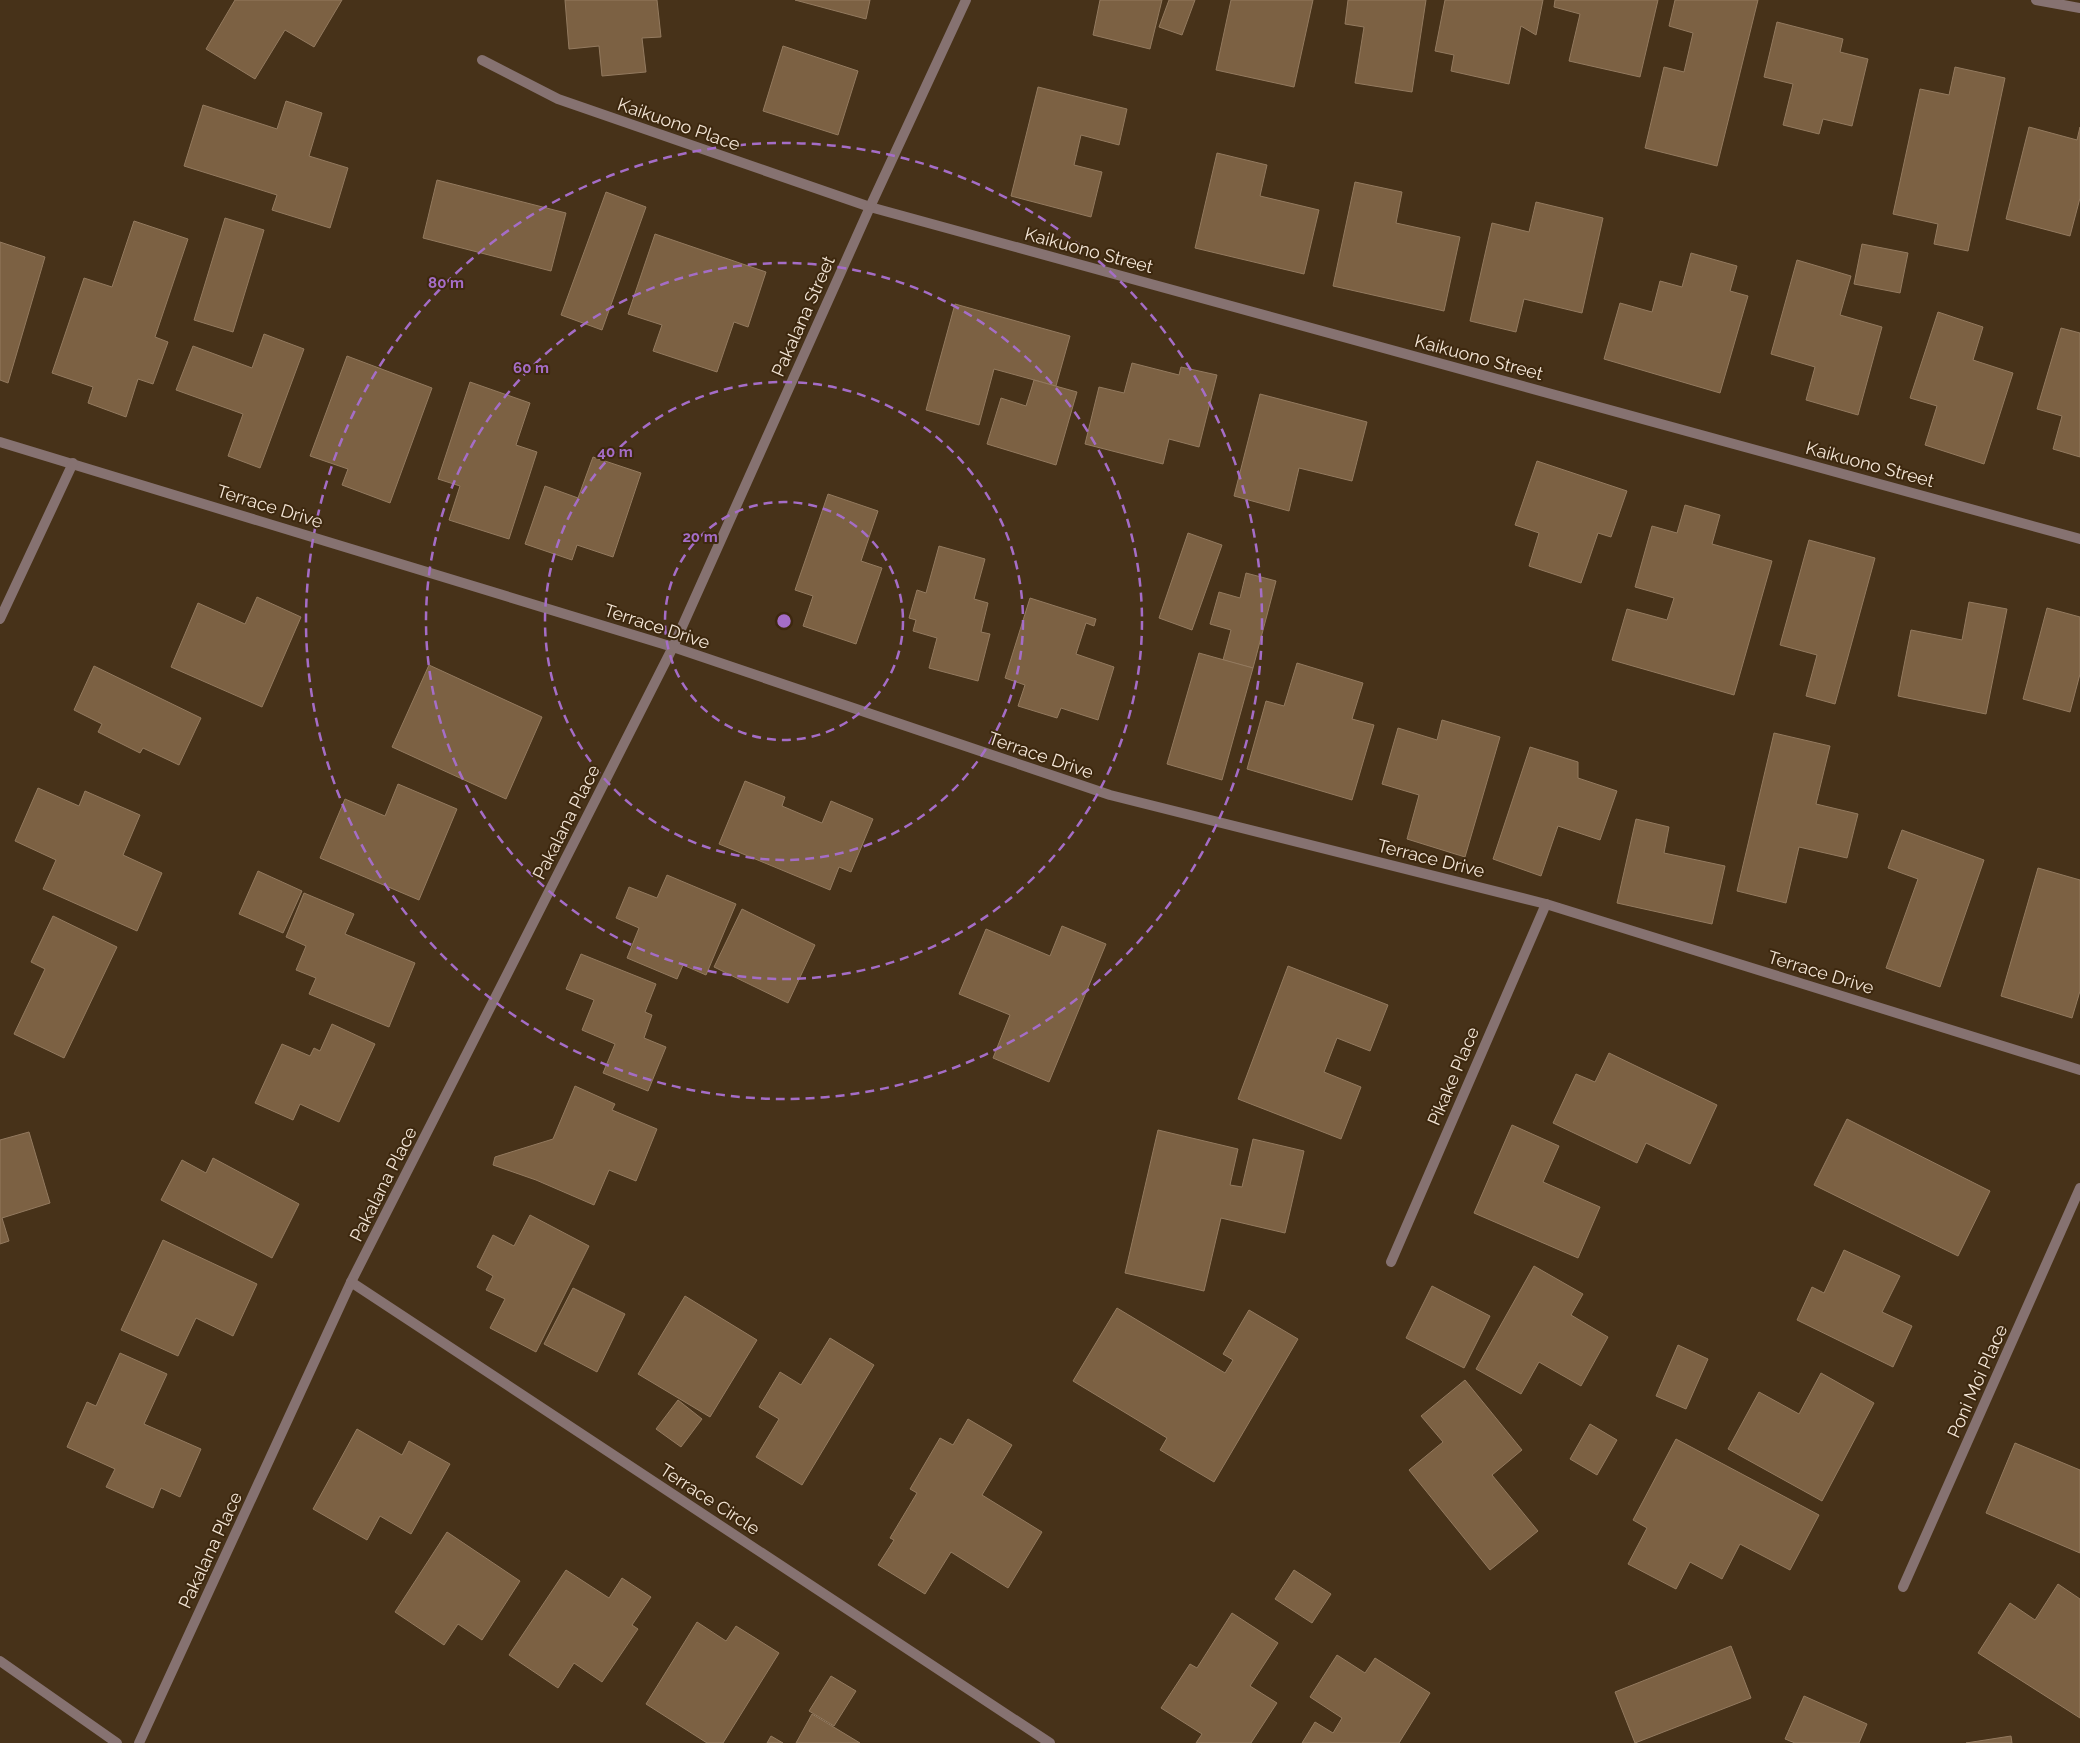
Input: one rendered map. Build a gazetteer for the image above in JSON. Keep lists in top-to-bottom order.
{
  "streets": {
    "street": [
      "Kaikuono Place",
      "Kaikuono Street",
      "Pakalana Street",
      "Terrace Drive",
      "Pakalana Place",
      "Pikake Place",
      "Poni Moi Place",
      "Terrace Circle"
    ]
  },
  "crossings": [
    ["Kaikuono Place", "Kaikuono Street"],
    ["Kaikuono Place", "Pakalana Street"],
    ["Kaikuono Street", "Pakalana Street"],
    ["Pakalana Street", "Terrace Drive"],
    ["Pakalana Street", "Pakalana Place"],
    ["Terrace Drive", "Pakalana Place"],
    ["Terrace Drive", "Pikake Place"],
    ["Pakalana Place", "Terrace Circle"]
  ],
  "rings": [
    "80 m",
    "60 m",
    "40 m",
    "20 m"
  ]
}
